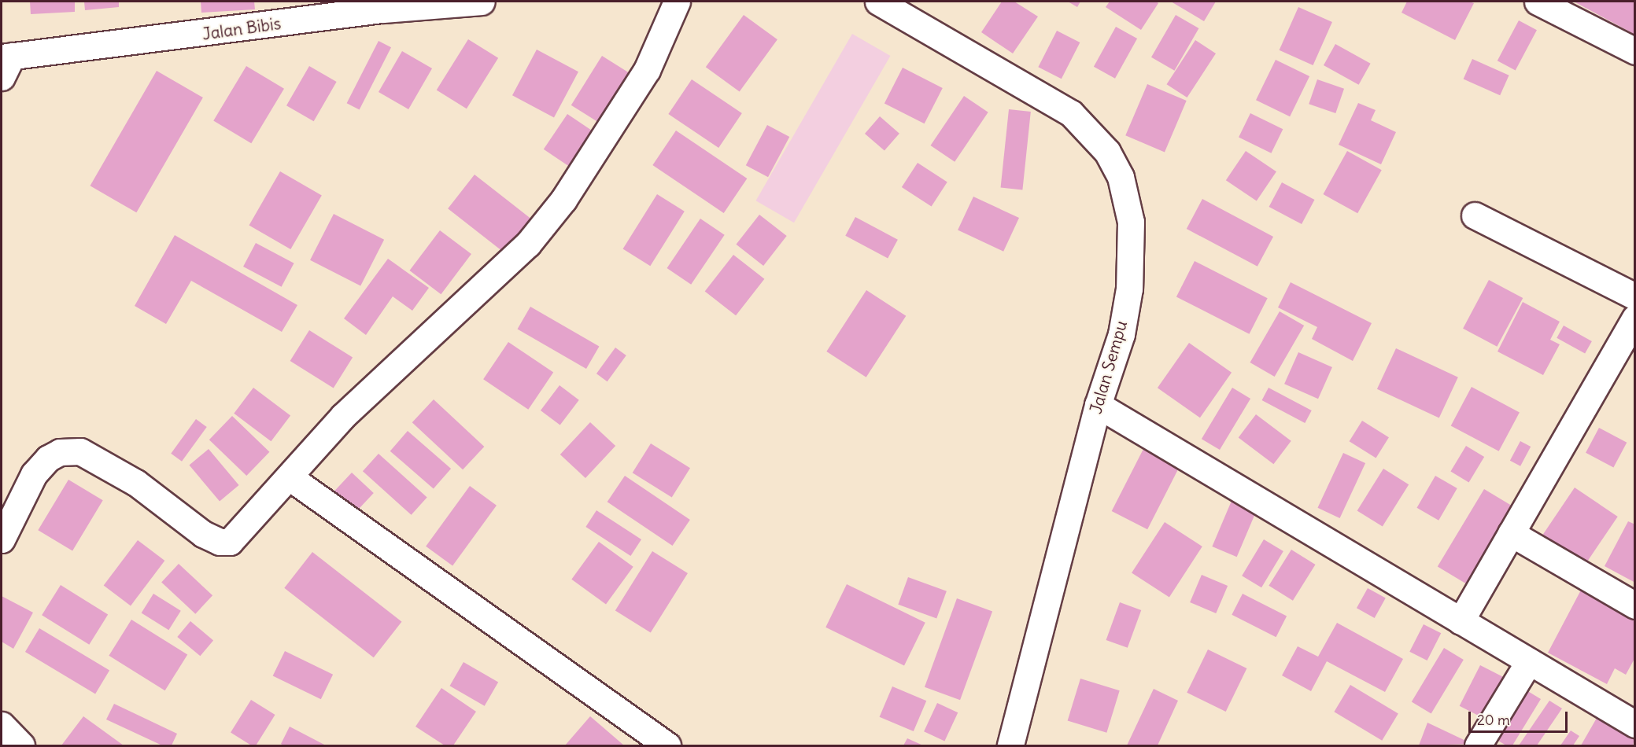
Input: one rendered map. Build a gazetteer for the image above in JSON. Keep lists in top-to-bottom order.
{
  "streets": {
    "street": ["Jalan Bibis", "Jalan Sempu"]
  },
  "scale_bar": "20 m"
}
